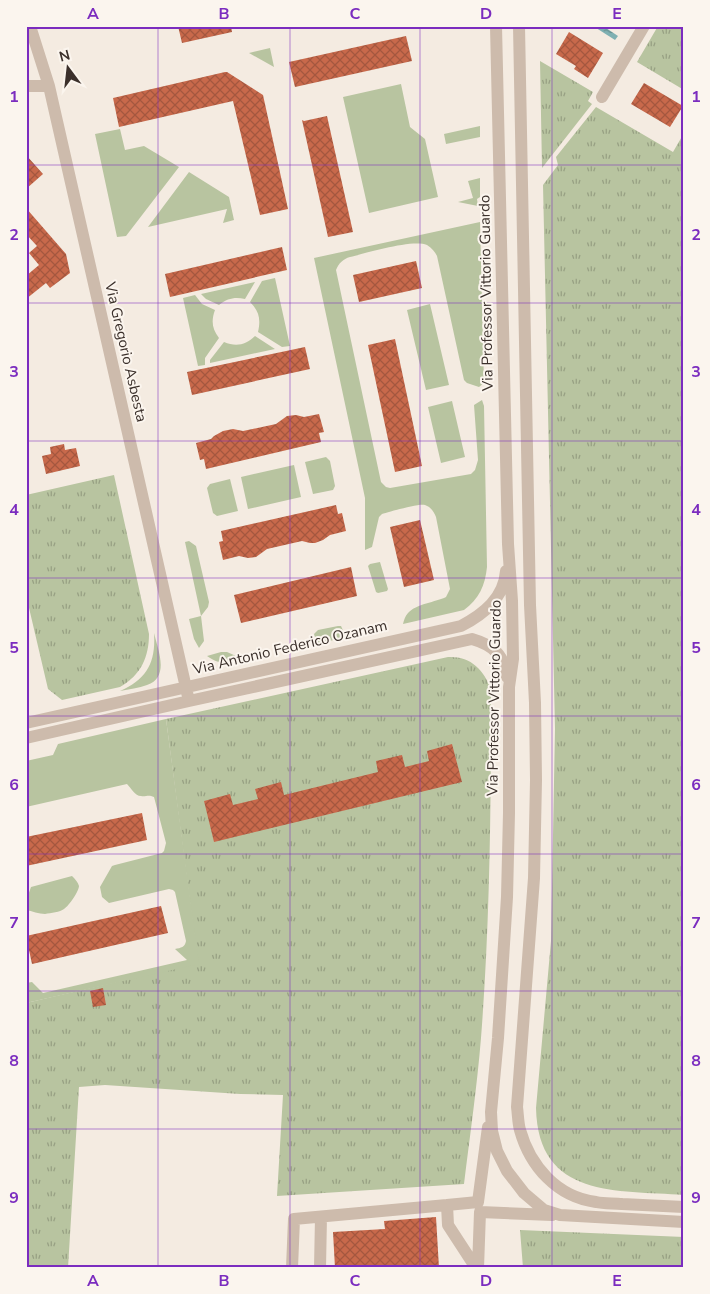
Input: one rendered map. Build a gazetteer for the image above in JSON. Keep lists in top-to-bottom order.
{
  "streets": {
    "street": ["Via Professor Vittorio Guardo", "Via Gregorio Asbesta", "Via Antonio Federico Ozanam"]
  },
  "crossings": [
    ["Via Professor Vittorio Guardo", "Via Antonio Federico Ozanam"],
    ["Via Gregorio Asbesta", "Via Antonio Federico Ozanam"]
  ],
  "north": "top",
  "grid": {
    "columns": [
      "A",
      "B",
      "C",
      "D",
      "E"
    ],
    "rows": [
      "1",
      "2",
      "3",
      "4",
      "5",
      "6",
      "7",
      "8",
      "9"
    ]
  }
}
